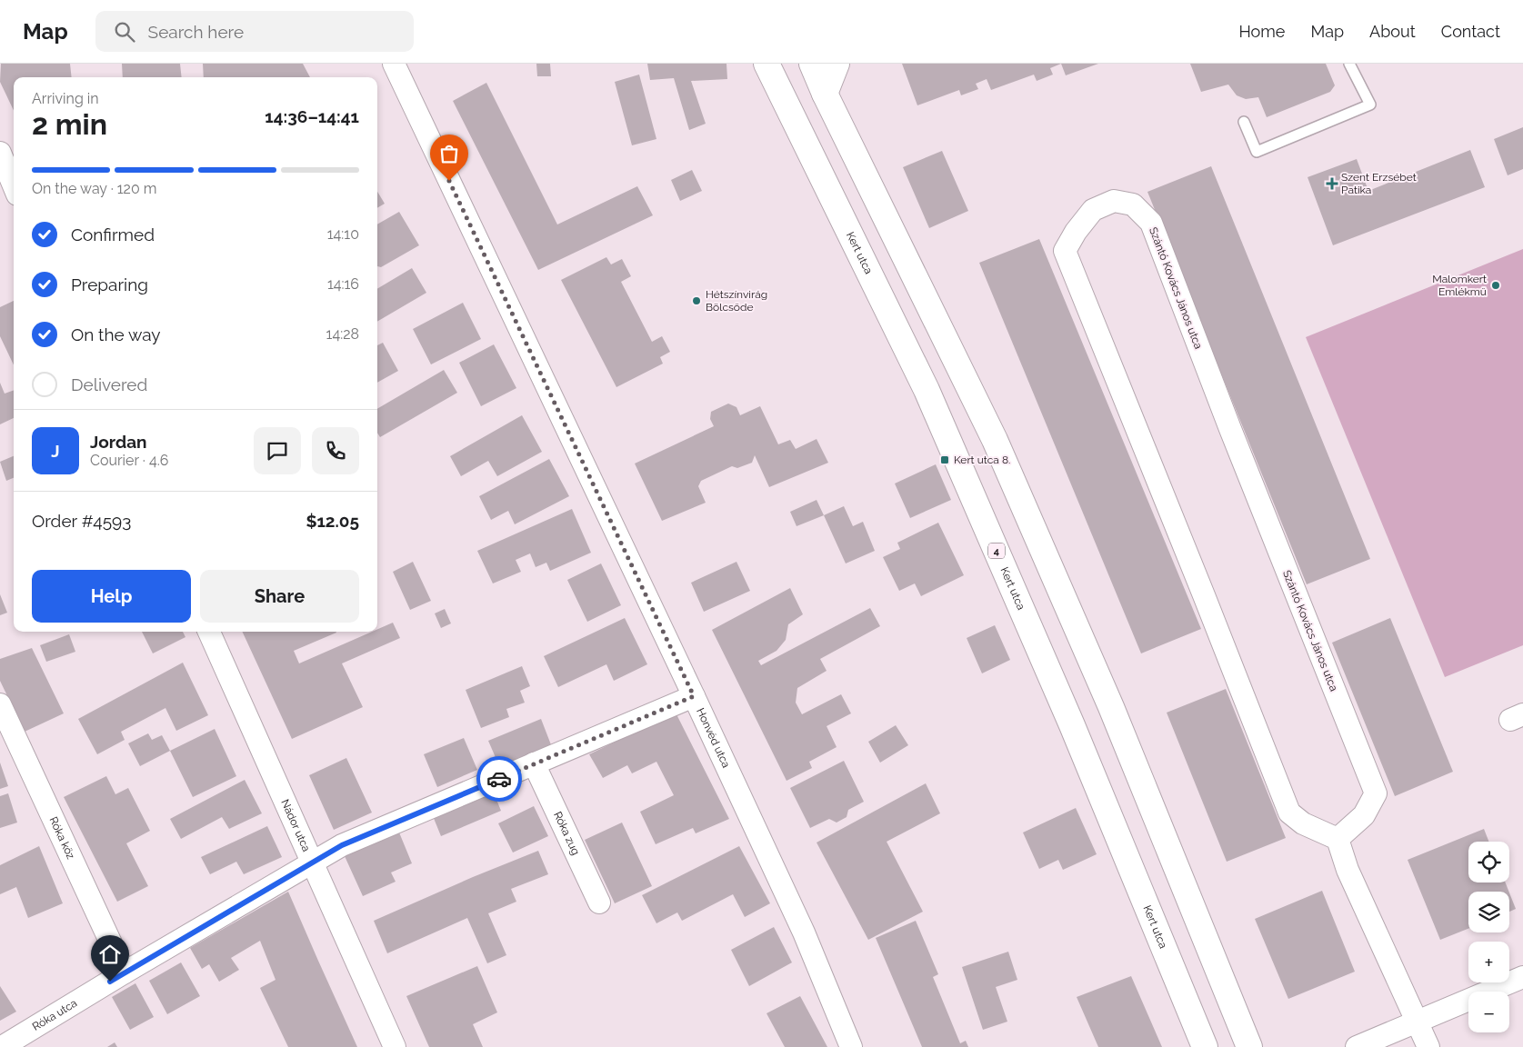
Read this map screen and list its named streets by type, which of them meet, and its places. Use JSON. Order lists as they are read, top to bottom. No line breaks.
{"streets":{"main road":["Kert utca","4"],"street":["Szántó Kovács János utca","Honvéd utca","Nádor utca","Róka zug","Róka köz","Róka utca"]},"crossings":[["Honvéd utca","Róka utca"],["Nádor utca","Róka utca"],["Róka zug","Róka utca"],["Róka köz","Róka utca"]],"places":{"health":["Szent Erzsébet Patika"],"other":["Malomkert Emlékmű","Hétszínvirág Bölcsőde"],"transit":["Kert utca 8."]},"page":{"header":"Map","search":"Search here","nav":["Home","Map","About","Contact"],"heading":["2 min","Arriving in","14:36–14:41"],"panel":["Jordan","Courier · 4.6","Order #4593","$12.05"],"bar":"On the way · 120 m","list":[["Confirmed","14:10"],["Preparing","14:16"],["On the way","14:28"],"Delivered"],"round":"J","buttons":["Help","Share"],"map_buttons":["+","−"]}}
